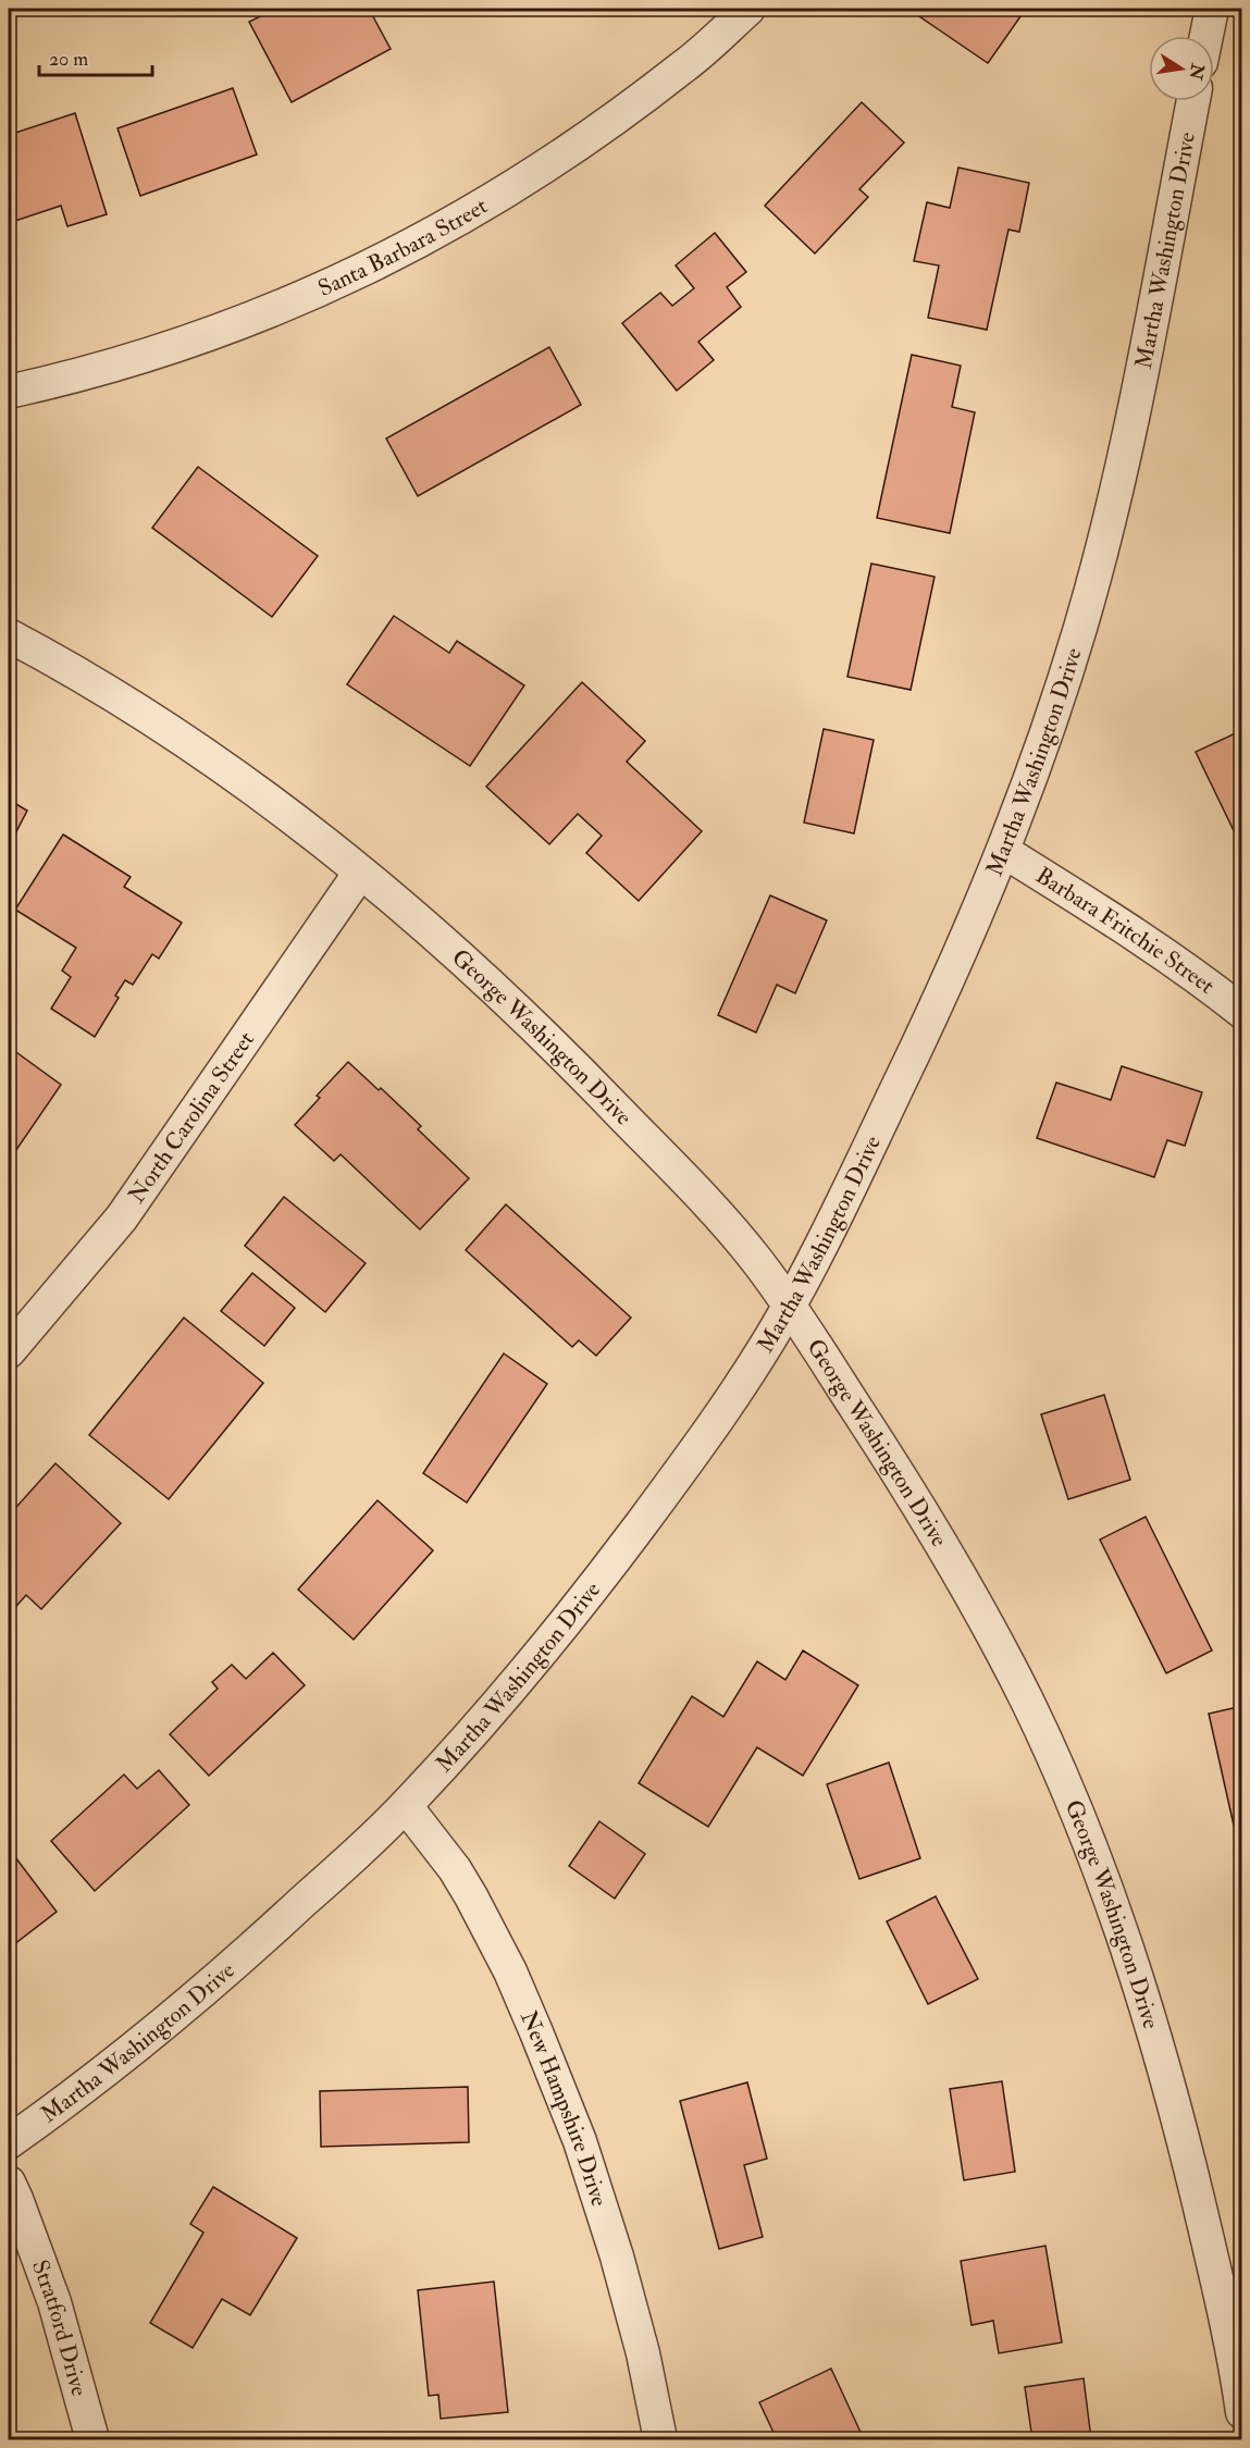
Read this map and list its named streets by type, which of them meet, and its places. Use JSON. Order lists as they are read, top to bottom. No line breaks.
{"streets":{"street":["Santa Barbara Street","Martha Washington Drive","Barbara Fritchie Street","George Washington Drive","North Carolina Street","New Hampshire Drive","Stratford Drive"]},"crossings":[["Martha Washington Drive","Barbara Fritchie Street"],["Martha Washington Drive","George Washington Drive"],["Martha Washington Drive","New Hampshire Drive"],["George Washington Drive","North Carolina Street"]],"scale_bar":"20 m","north":"right"}
